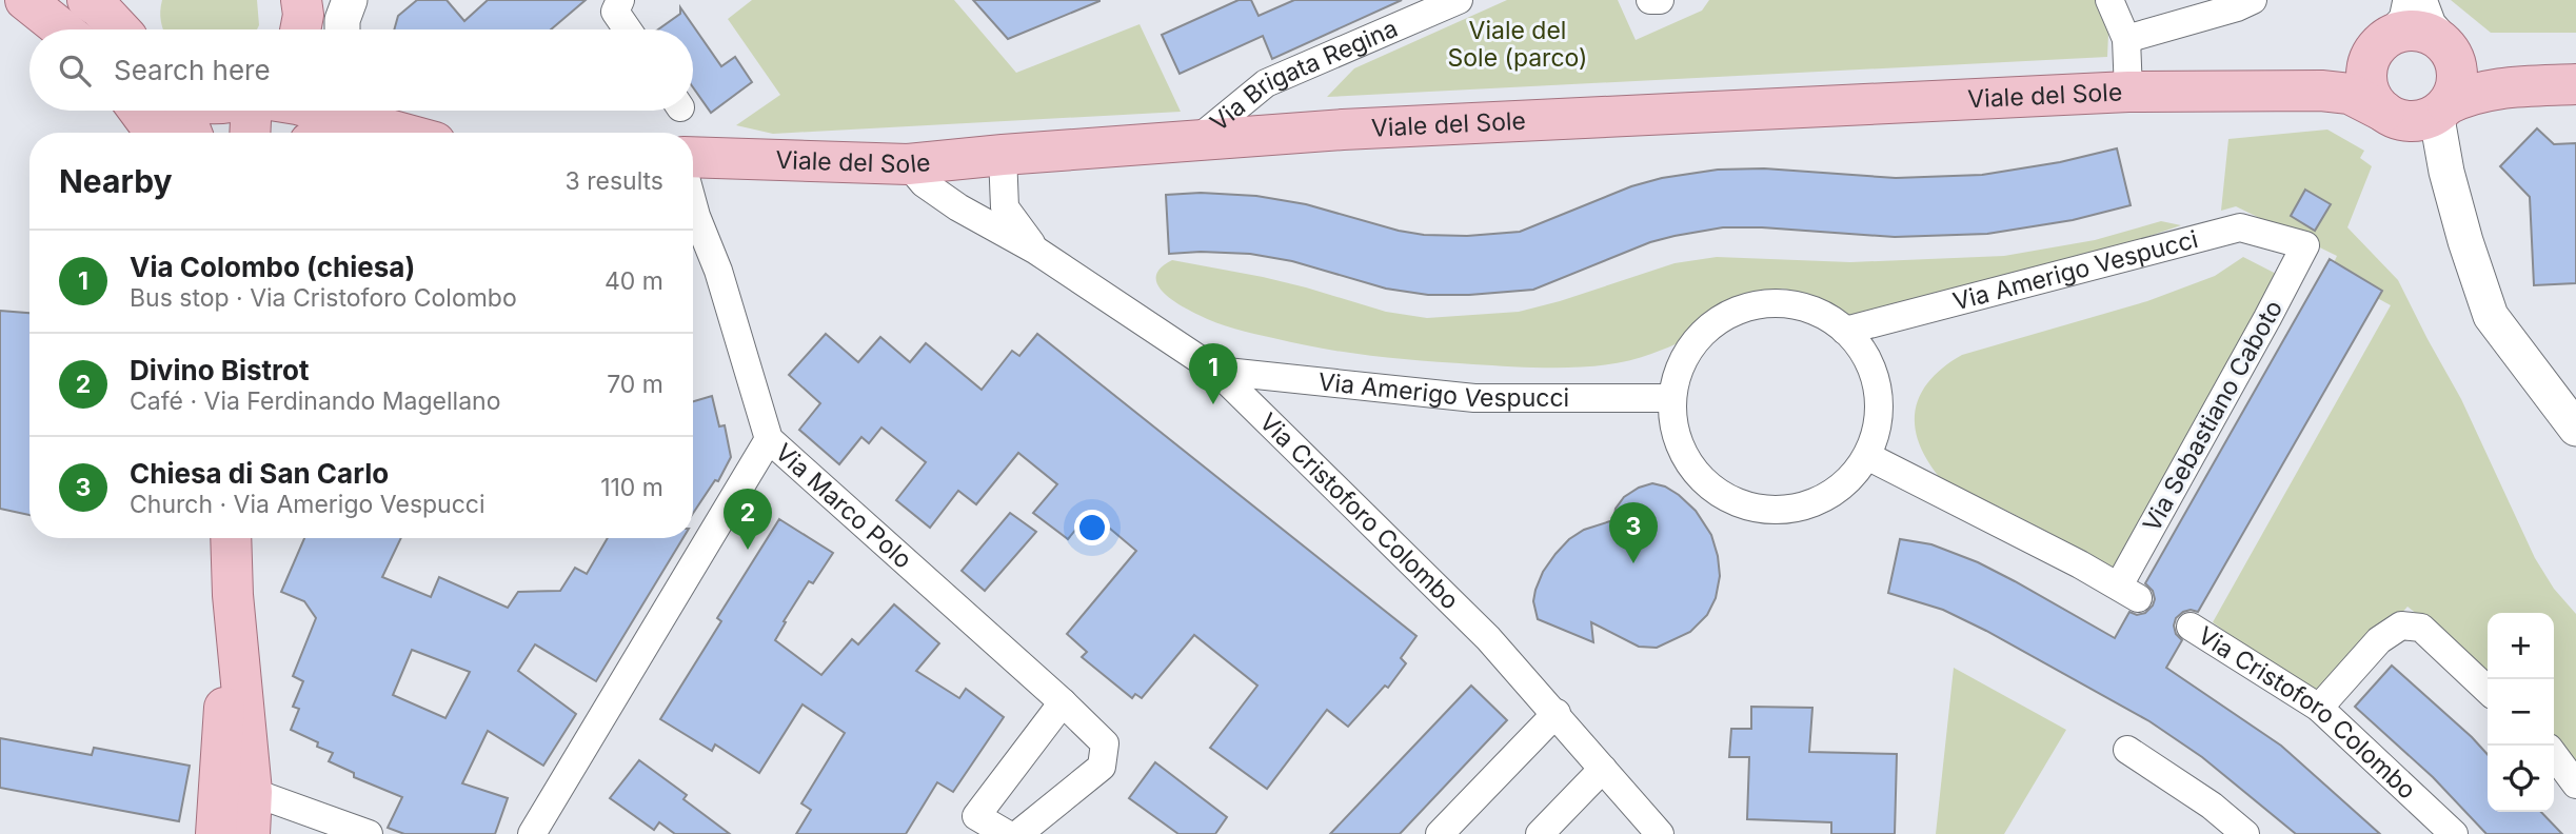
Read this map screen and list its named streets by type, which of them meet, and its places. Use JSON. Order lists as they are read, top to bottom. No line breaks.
{"streets":{"main road":["Viale del Sole"],"street":["Via Brigata Regina","Via Amerigo Vespucci","Via Sebastiano Caboto","Via Marco Polo","Via Cristoforo Colombo"]},"crossings":[["Via Brigata Regina","Viale del Sole"],["Viale del Sole","Via Cristoforo Colombo"],["Via Amerigo Vespucci","Via Sebastiano Caboto"],["Via Amerigo Vespucci","Via Cristoforo Colombo"]],"parks":["Viale del Sole (parco)"],"page":{"search":"Search here","heading":["Nearby","3 results"],"list":[{"mark":"1","name":"Via Colombo (chiesa)","note":"Bus stop · Via Cristoforo Colombo","value":"40 m"},{"mark":"2","name":"Divino Bistrot","note":"Café · Via Ferdinando Magellano","value":"70 m"},{"mark":"3","name":"Chiesa di San Carlo","note":"Church · Via Amerigo Vespucci","value":"110 m"}],"pins":["1","2","3"],"map_buttons":["+","−"]}}
